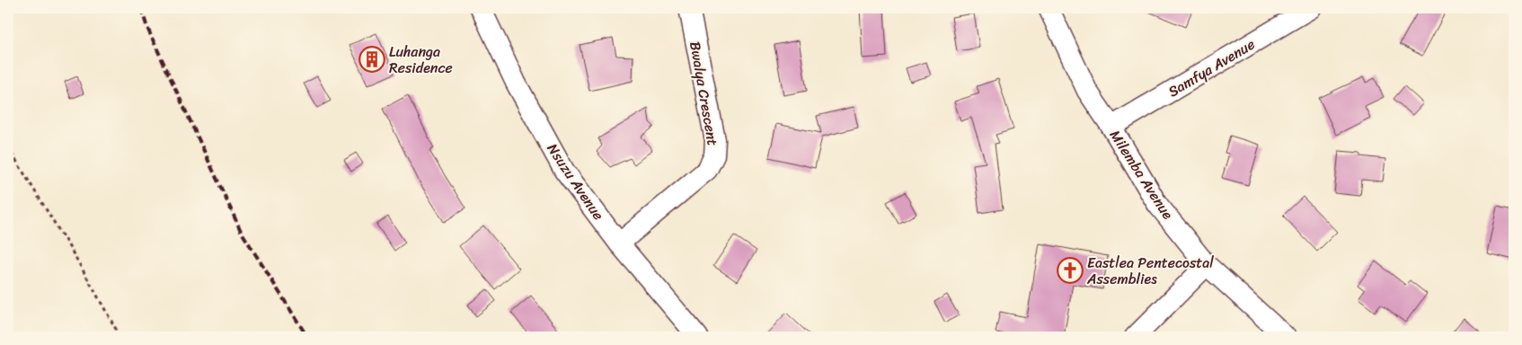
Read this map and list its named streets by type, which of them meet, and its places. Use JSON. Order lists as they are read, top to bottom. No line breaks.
{"streets":{"street":["Samfya Avenue","Bwalya Crescent","Milemba Avenue","Nsuzu Avenue"]},"crossings":[["Samfya Avenue","Milemba Avenue"],["Bwalya Crescent","Nsuzu Avenue"]],"places":{"building":["Luhanga Residence"],"church":["Eastlea Pentecostal Assemblies"]}}
